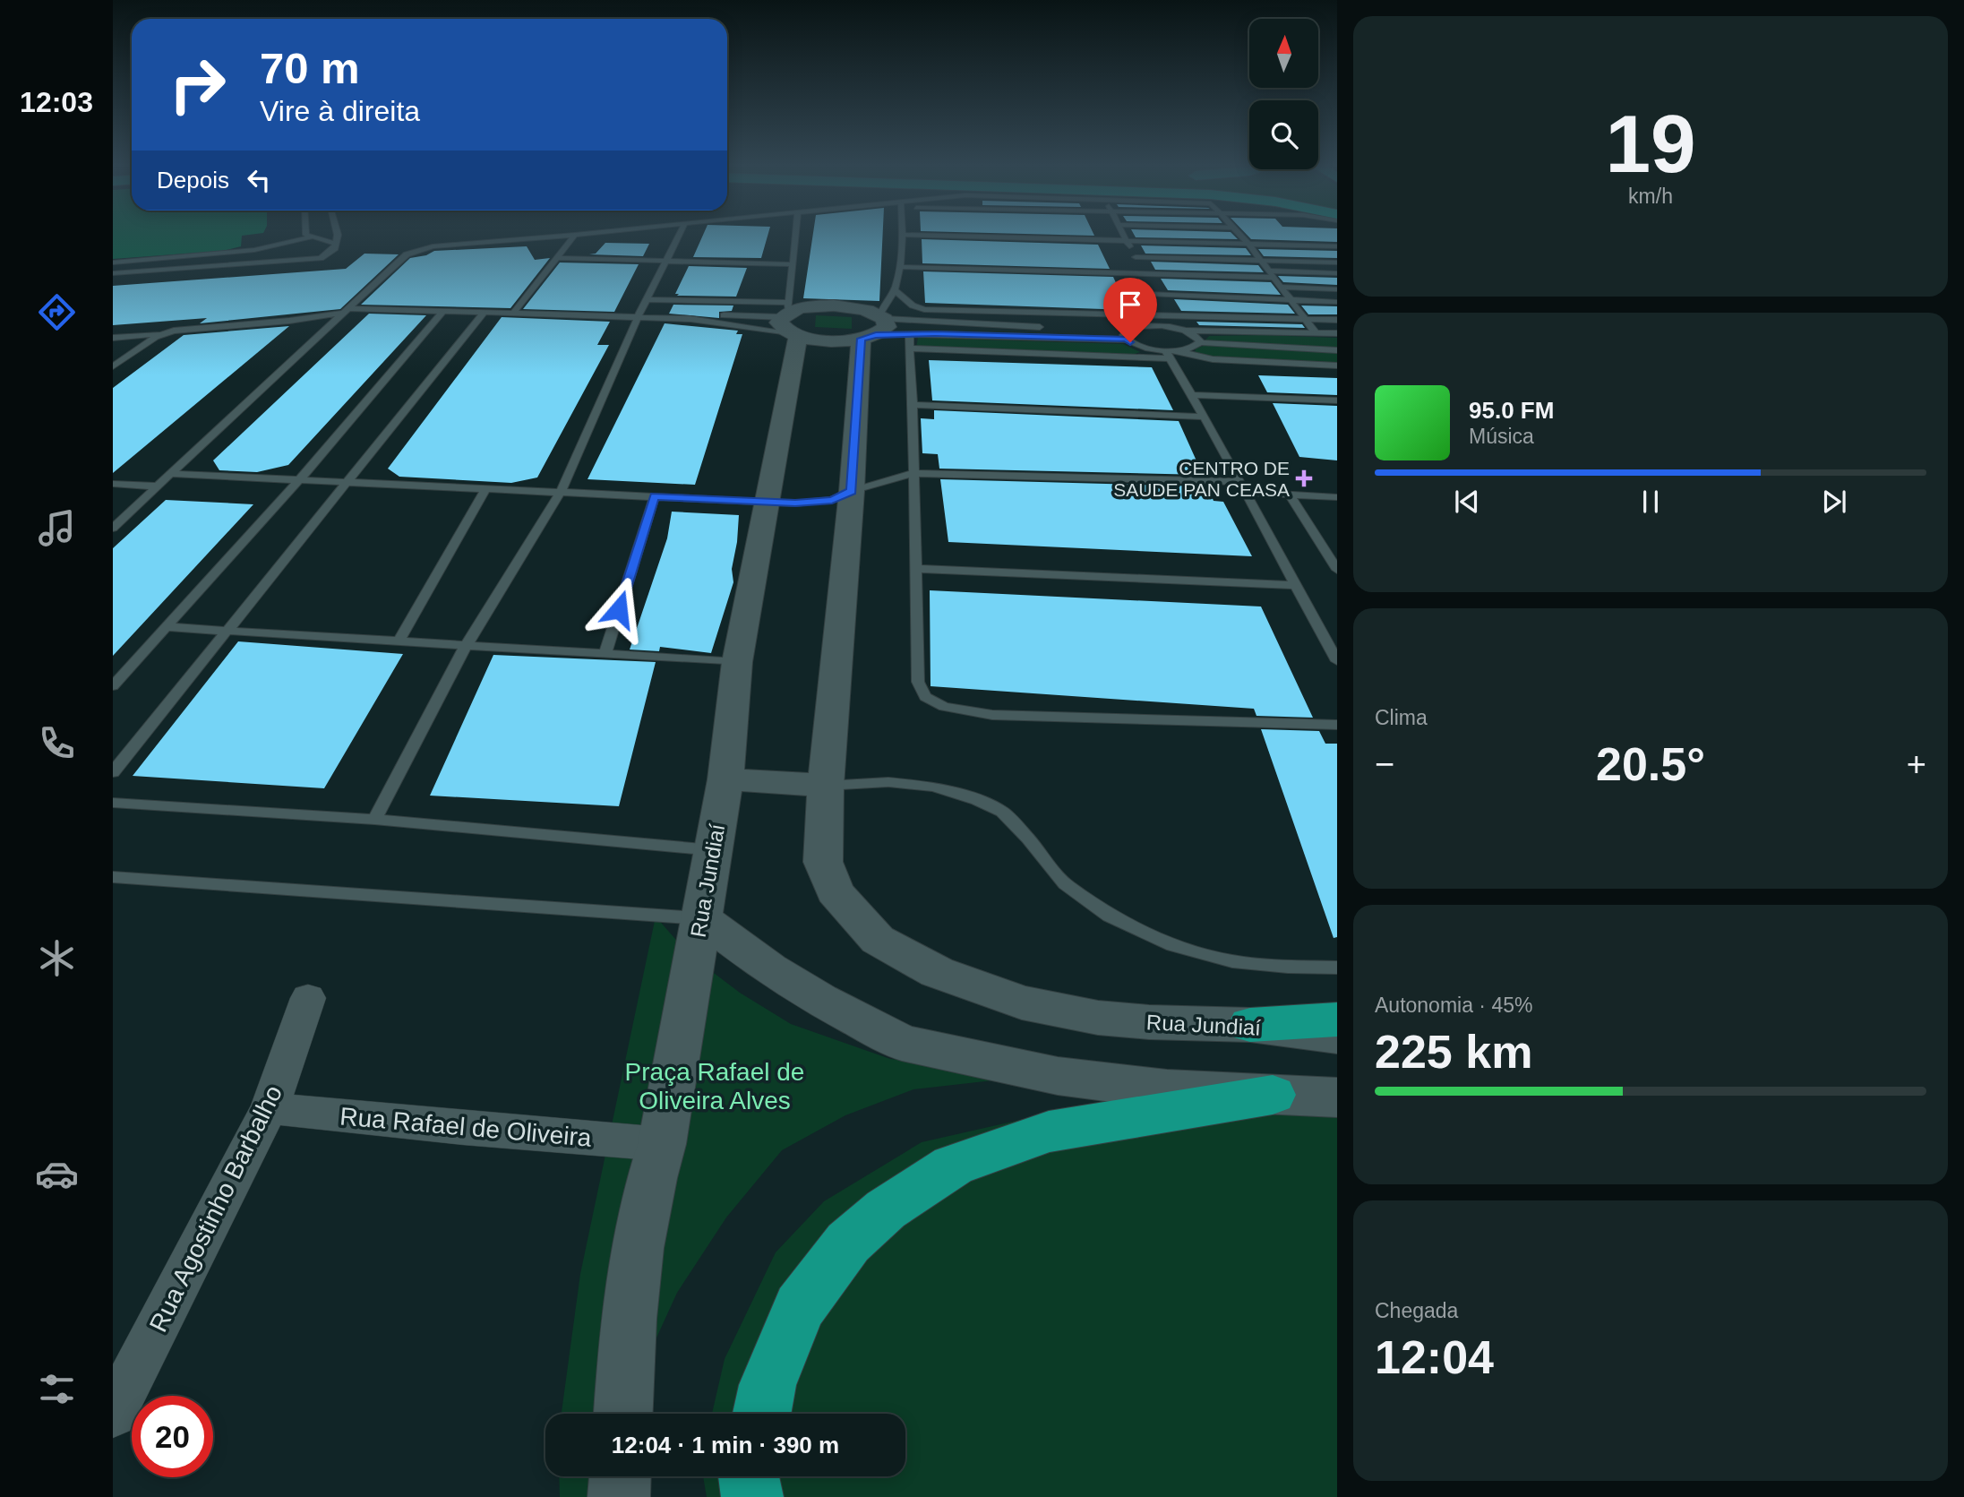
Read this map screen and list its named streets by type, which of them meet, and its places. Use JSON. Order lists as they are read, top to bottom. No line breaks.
{"streets":{"street":["Rua Jundiaí","Rua Rafael de Oliveira","Rua Agostinho Barbalho"]},"crossings":[["Rua Jundiaí","Rua Rafael de Oliveira"],["Rua Rafael de Oliveira","Rua Agostinho Barbalho"]],"parks":["Praça Rafael de Oliveira Alves"],"places":{"health":["CENTRO DE SAUDE PAN CEASA"]},"north":"top","page":{"tabs":"12:03","tile":[["19","km/h"],"Clima",["Autonomia · 45%","225 km"],["Chegada","12:04"]],"turn":["70 m","Vire à direita"],"then":"Depois","song":["95.0 FM","Música"],"heat":["−","20.5°","+"],"limit":"20","trip":"12:04 · 1 min · 390 m"}}
